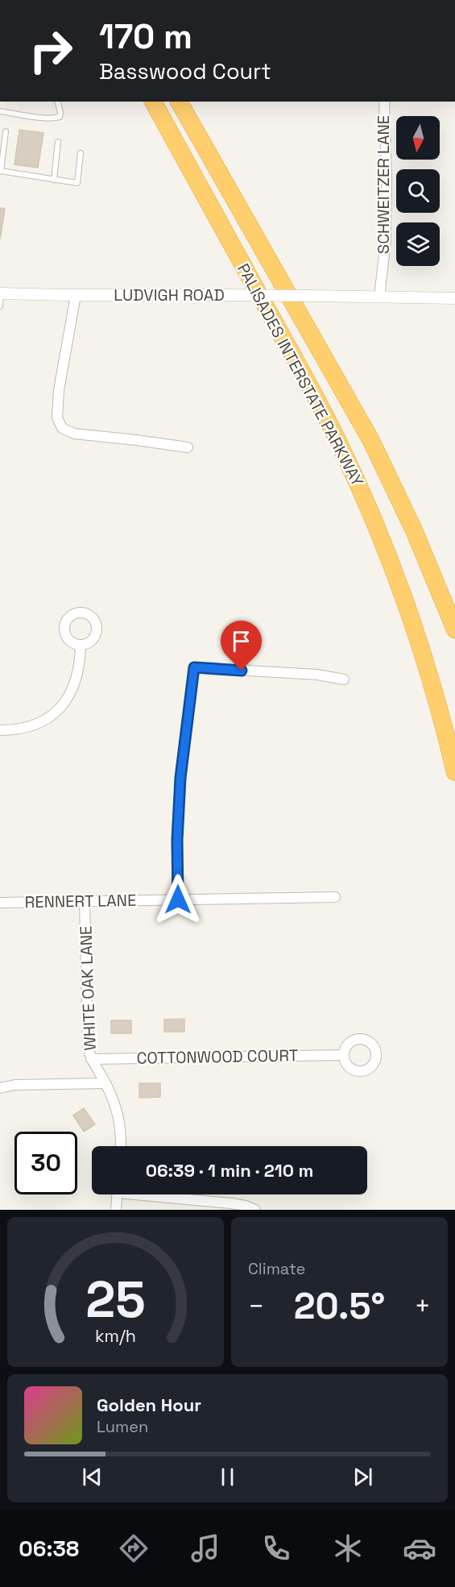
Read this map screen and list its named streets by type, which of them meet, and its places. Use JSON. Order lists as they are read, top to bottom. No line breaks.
{"streets":{"highway":["PALISADES INTERSTATE PARKWAY"],"street":["SCHWEITZER LANE","LUDVIGH ROAD","RENNERT LANE","WHITE OAK LANE","COTTONWOOD COURT"]},"crossings":[["SCHWEITZER LANE","LUDVIGH ROAD"],["RENNERT LANE","WHITE OAK LANE"],["WHITE OAK LANE","COTTONWOOD COURT"]],"north":"bottom","page":{"turn":["170 m","Basswood Court"],"limit":"30","trip":"06:39 · 1 min · 210 m","tile":"Climate","heat":["−","20.5°","+"],"song":["Golden Hour","Lumen"],"tabs":"06:38","gauge":["25","km/h"]}}
